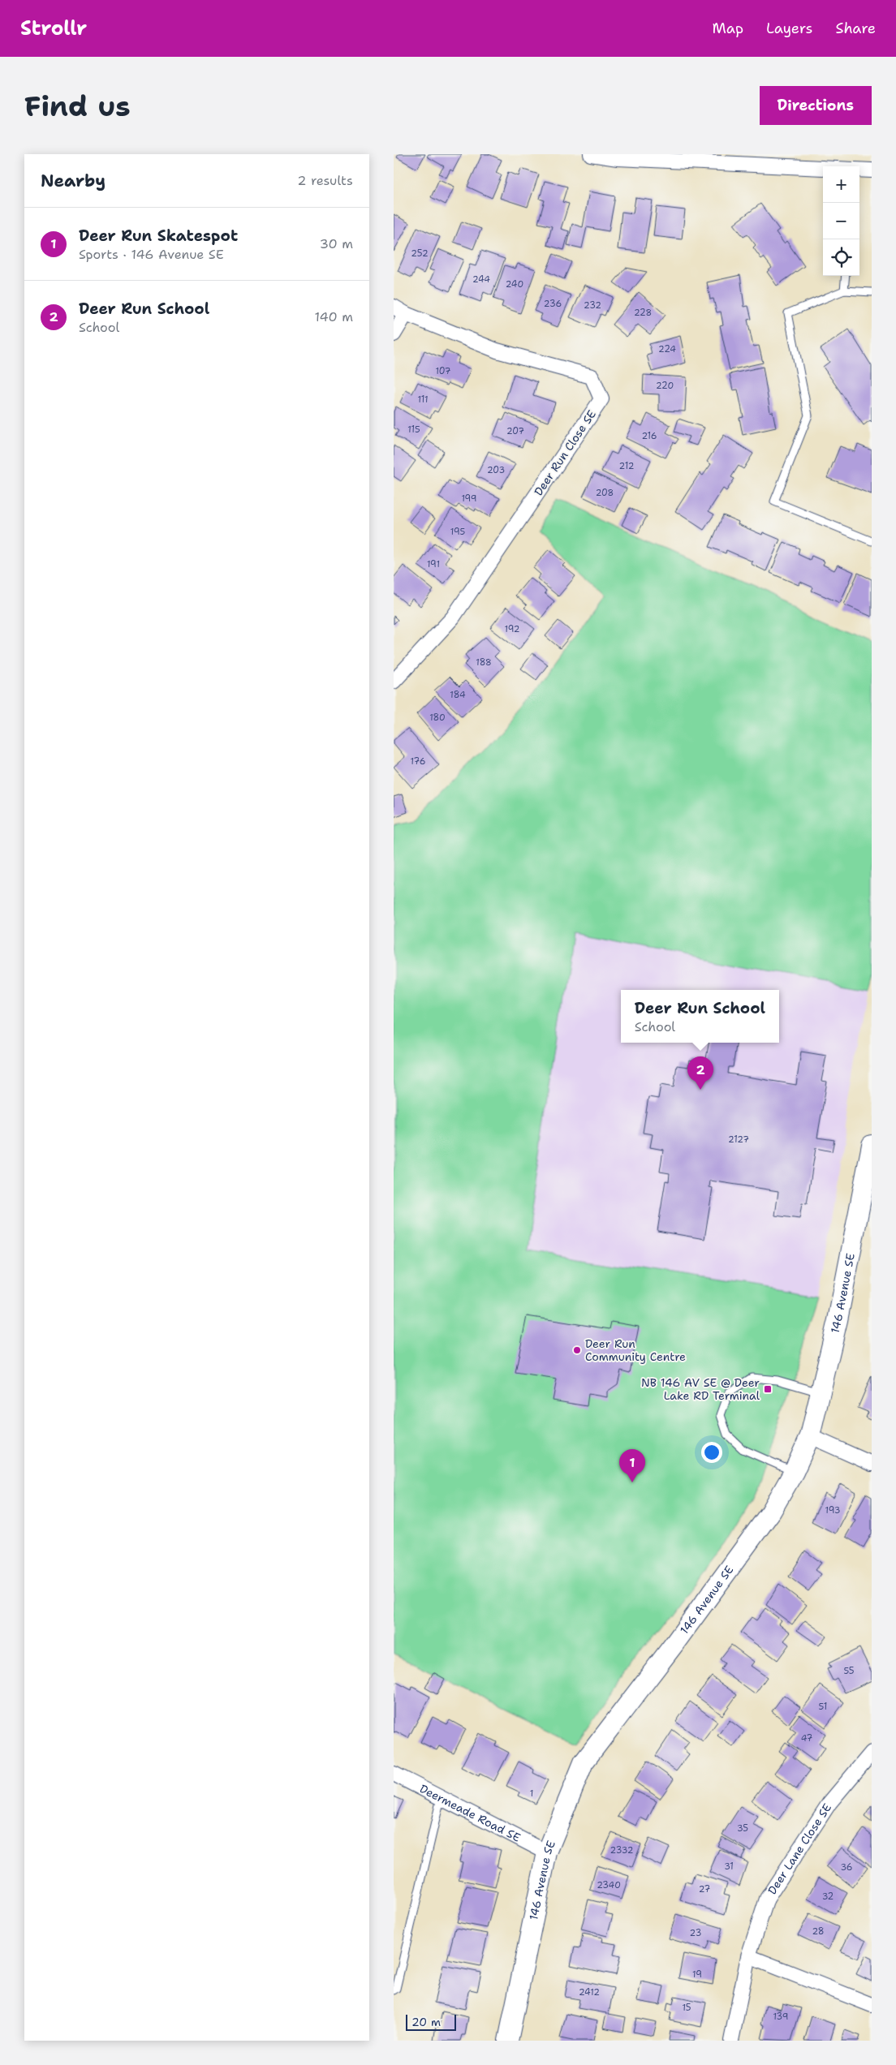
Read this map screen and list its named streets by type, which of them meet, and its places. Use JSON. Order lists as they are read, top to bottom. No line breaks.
{"streets":{"street":["Deer Run Close SE","146 Avenue SE","Deermeade Road SE","Deer Lane Close SE"]},"crossings":[["146 Avenue SE","Deermeade Road SE"]],"places":{"other":["Deer Run Community Centre"],"transit":["NB 146 AV SE @ Deer Lake RD Terminal"]},"house_numbers":["252","244","240","236","232","228","224","107","220","111","115","207","216","212","203","208","199","195","191","192","188","184","180","176","2127","193","55","51","47","1","35","2332","31","36","2340","27","32","28","23","19","2412","15","139"],"scale_bar":"20 m","page":{"header":"Strollr","nav":["Map","Layers","Share"],"buttons":"Directions","title":"Find us","heading":["Nearby","2 results"],"map_buttons":["+","−"],"list":[{"mark":"1","name":"Deer Run Skatespot","note":"Sports · 146 Avenue SE","value":"30 m"},{"mark":"2","name":"Deer Run School","note":"School","value":"140 m"}],"popup":["Deer Run School","School"],"pins":["2","1"],"scale":"20 m"}}
